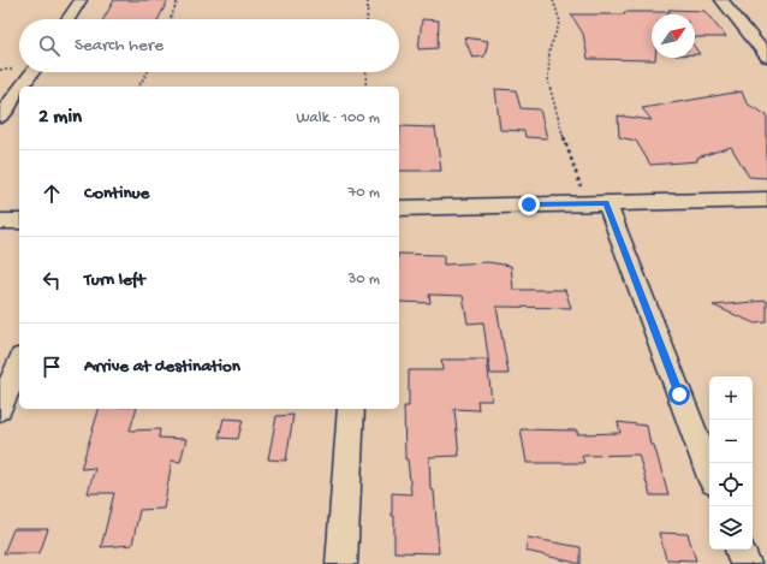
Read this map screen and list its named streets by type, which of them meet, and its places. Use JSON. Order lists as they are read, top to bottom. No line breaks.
{"north":"top right","page":{"search":"Search here","heading":["2 min","Walk · 100 m"],"list":[["Continue","70 m"],["Turn left","30 m"],"Arrive at destination"],"map_buttons":["+","−"]}}
